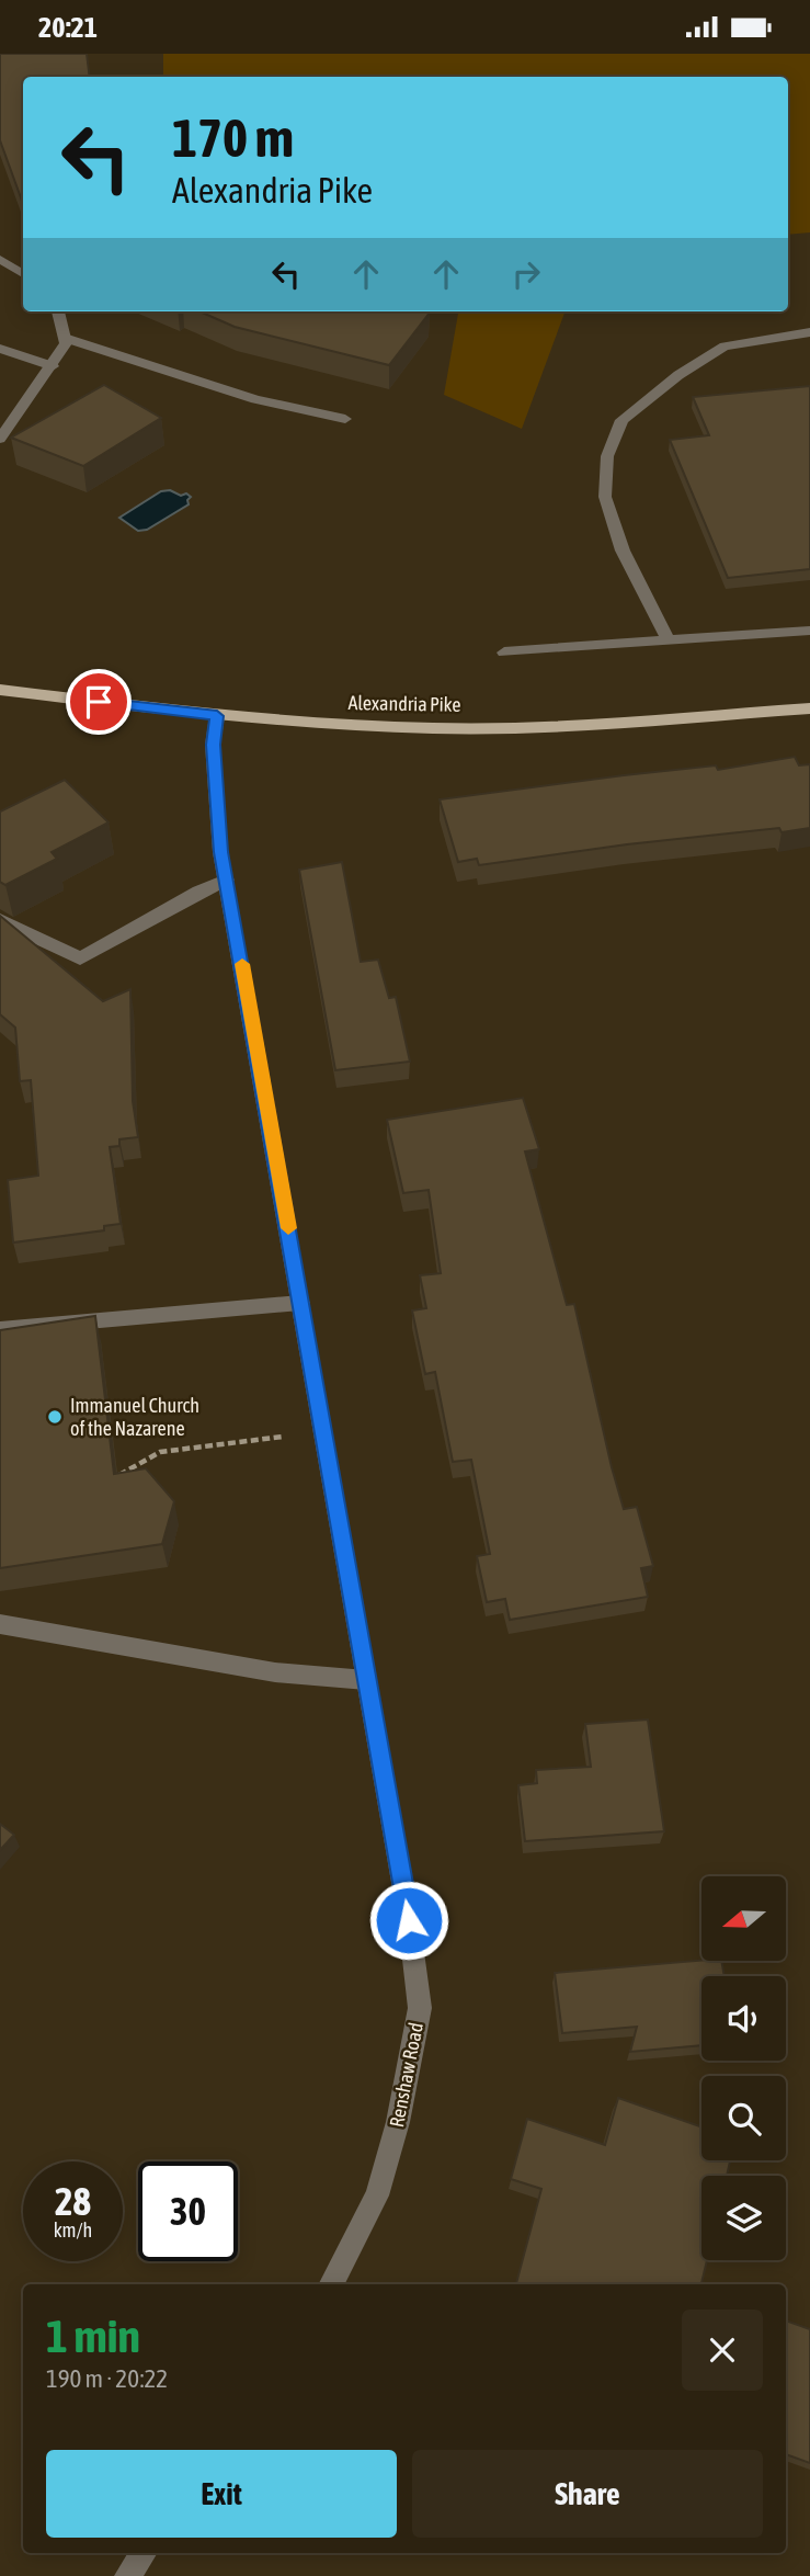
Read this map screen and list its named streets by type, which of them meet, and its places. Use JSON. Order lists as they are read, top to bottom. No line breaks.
{"streets":{"main road":["Alexandria Pike"],"street":["Renshaw Road"]},"crossings":[["Alexandria Pike","Renshaw Road"]],"places":["Immanuel Church of the Nazarene"],"north":"left","page":{"status":"20:21","turn":["170 m","Alexandria Pike"],"speed":"28 km/h","limit":"30","heading":["1 min","190 m · 20:22"],"buttons":["Exit","Share"]}}
